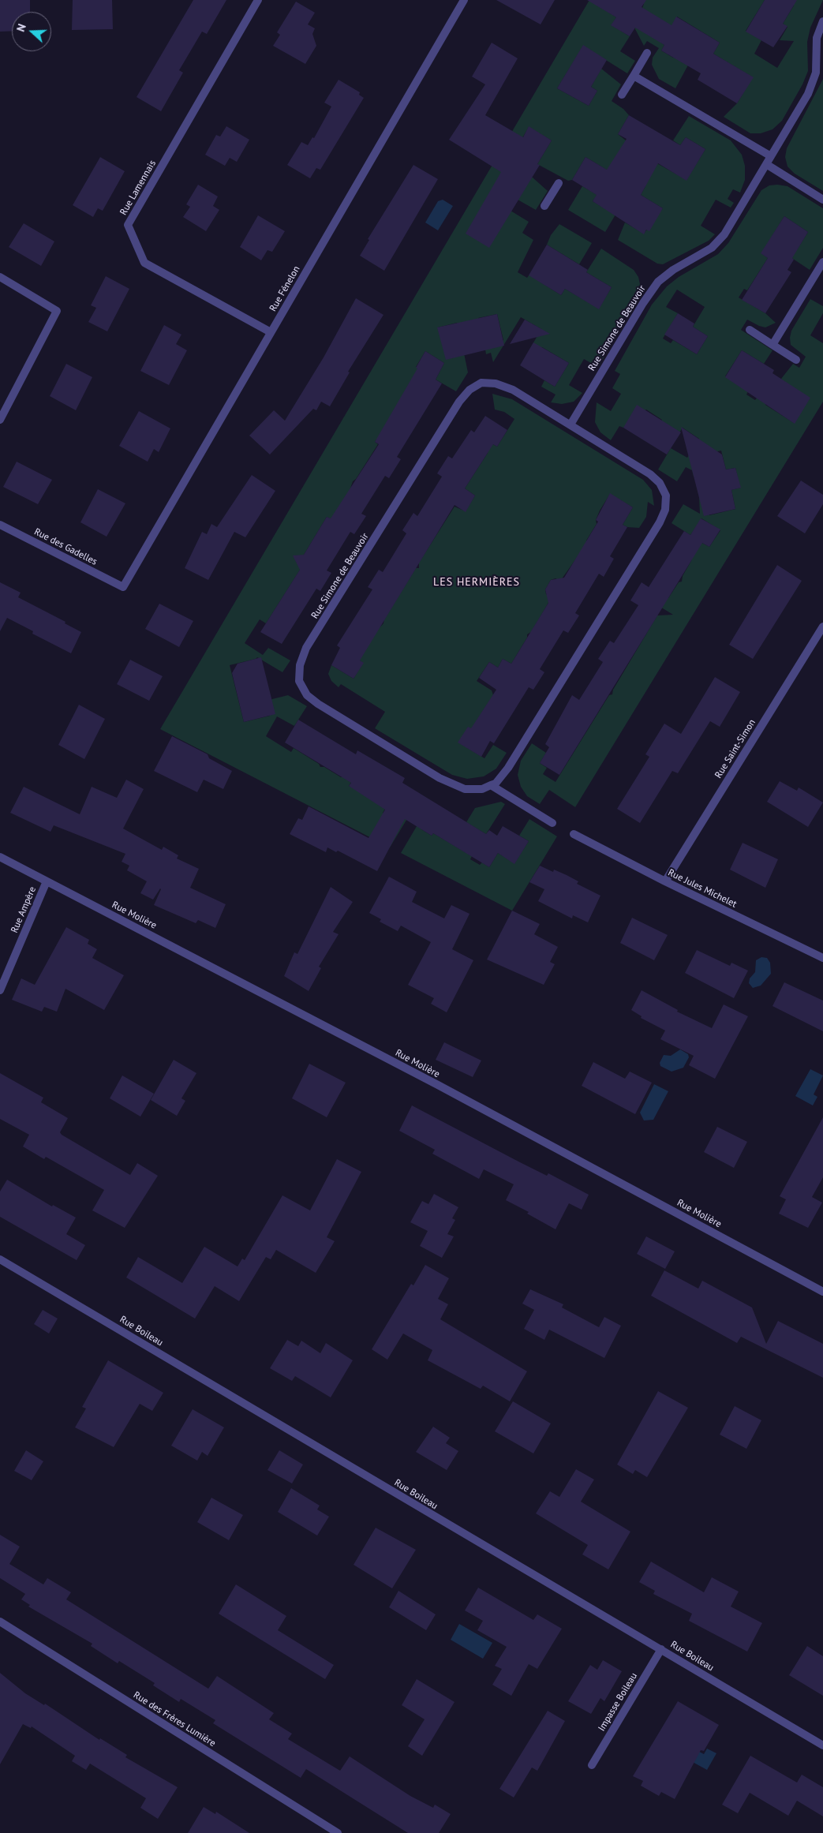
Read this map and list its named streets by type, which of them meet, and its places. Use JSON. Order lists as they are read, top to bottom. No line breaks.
{"streets":{"street":["Rue Lamennais","Rue Fénelon","Rue Simone de Beauvoir","Rue des Gadelles","Rue Saint-Simon","Rue Jules Michelet","Rue Ampère","Rue Molière","Rue Boileau","Impasse Boileau","Rue des Frères Lumière"]},"crossings":[["Rue Lamennais","Rue Fénelon"],["Rue Fénelon","Rue des Gadelles"],["Rue Saint-Simon","Rue Jules Michelet"],["Rue Ampère","Rue Molière"],["Rue Boileau","Impasse Boileau"]],"districts":["LES HERMIÈRES"],"north":"left"}
